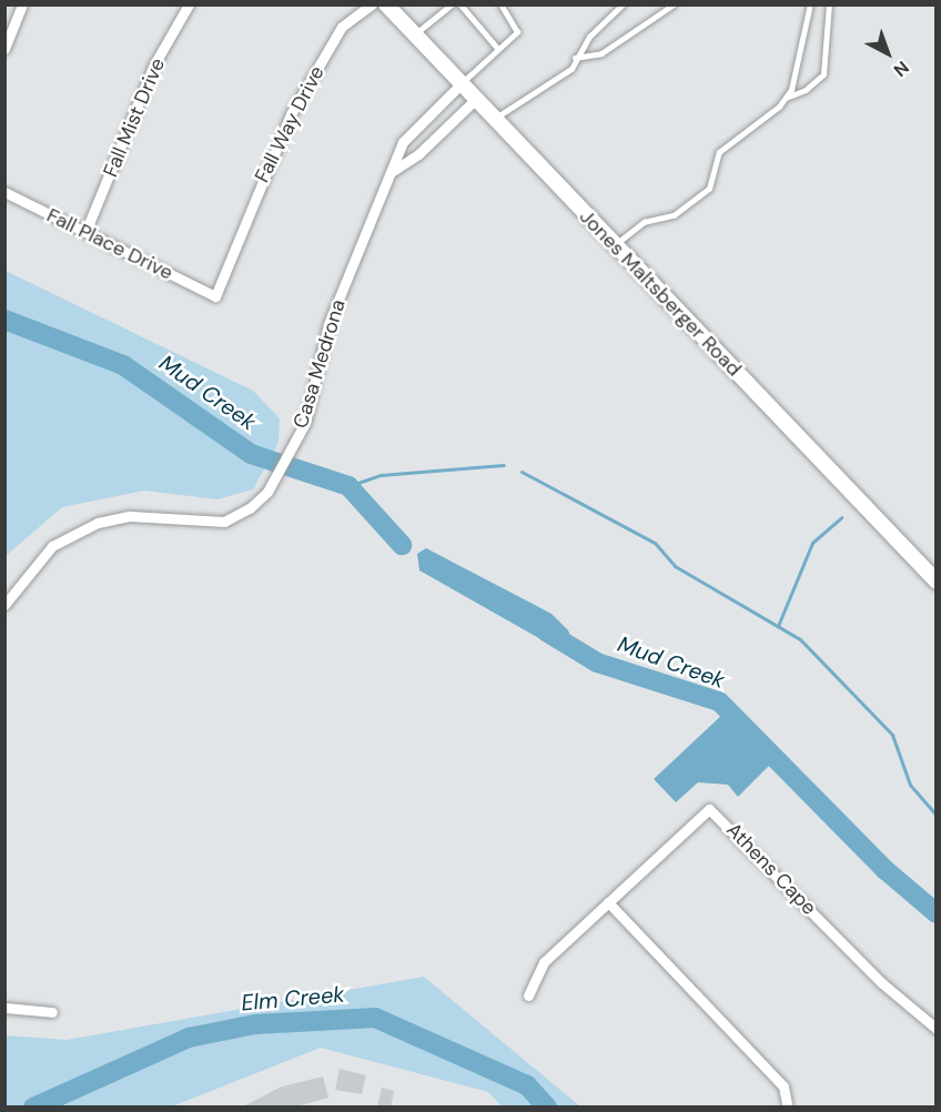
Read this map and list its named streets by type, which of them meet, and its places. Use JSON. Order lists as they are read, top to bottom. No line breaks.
{"streets":{"main road":["Jones Maltsberger Road"],"street":["Fall Mist Drive","Fall Way Drive","Fall Place Drive","Casa Medrona","Athens Cape"]},"crossings":[["Fall Mist Drive","Fall Place Drive"],["Fall Way Drive","Fall Place Drive"],["Jones Maltsberger Road","Casa Medrona"]],"water":["Mud Creek","Elm Creek"],"north":"bottom right"}
